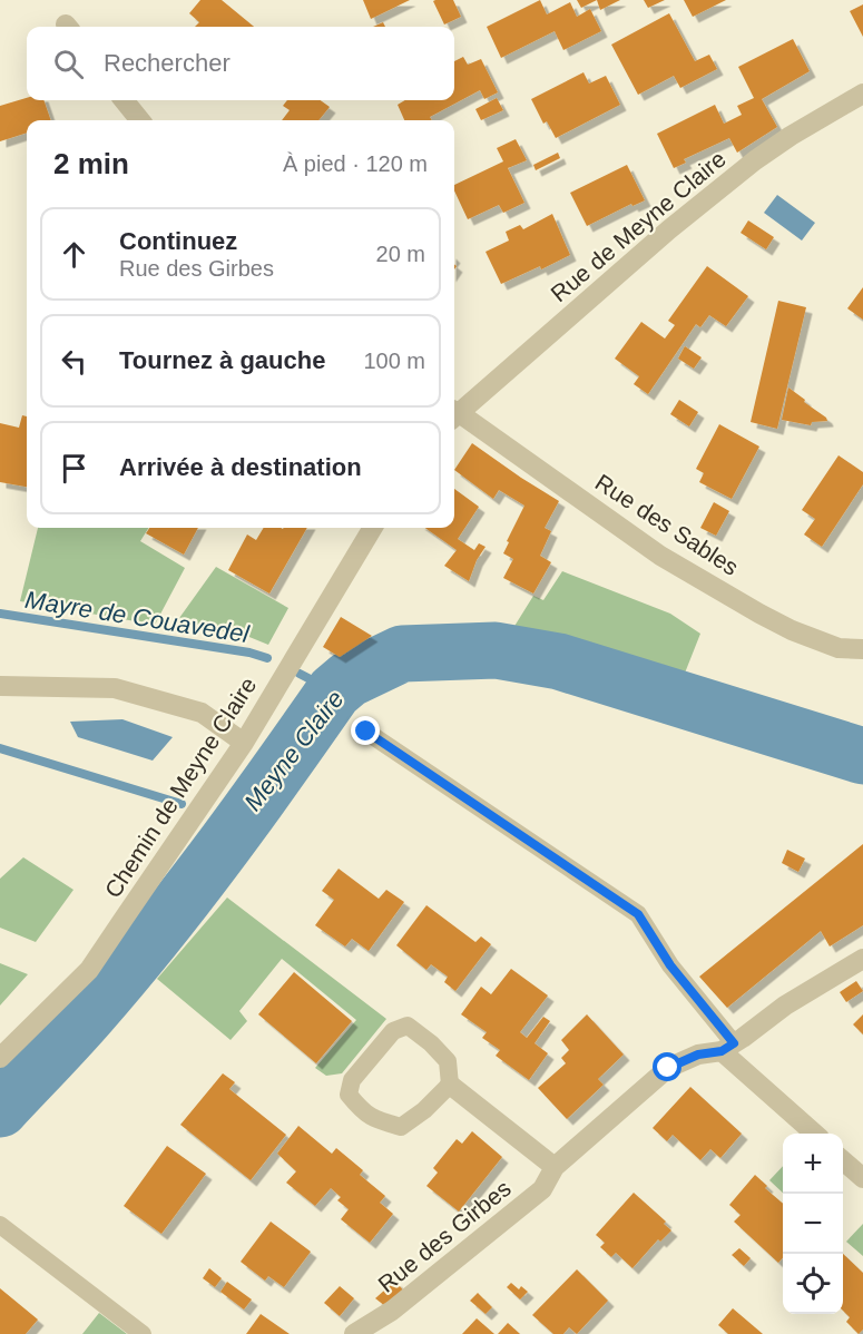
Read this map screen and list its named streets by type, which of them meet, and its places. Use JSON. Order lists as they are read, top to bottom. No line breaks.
{"streets":{"street":["Rue de Meyne Claire","Rue des Sables","Chemin de Meyne Claire","Rue des Girbes"]},"water":["Mayre de Couavedel","Meyne Claire"],"page":{"search":"Rechercher","heading":["2 min","À pied · 120 m"],"list":[["Continuez","Rue des Girbes","20 m"],["Tournez à gauche","100 m"],"Arrivée à destination"],"map_buttons":["+","−"]}}
